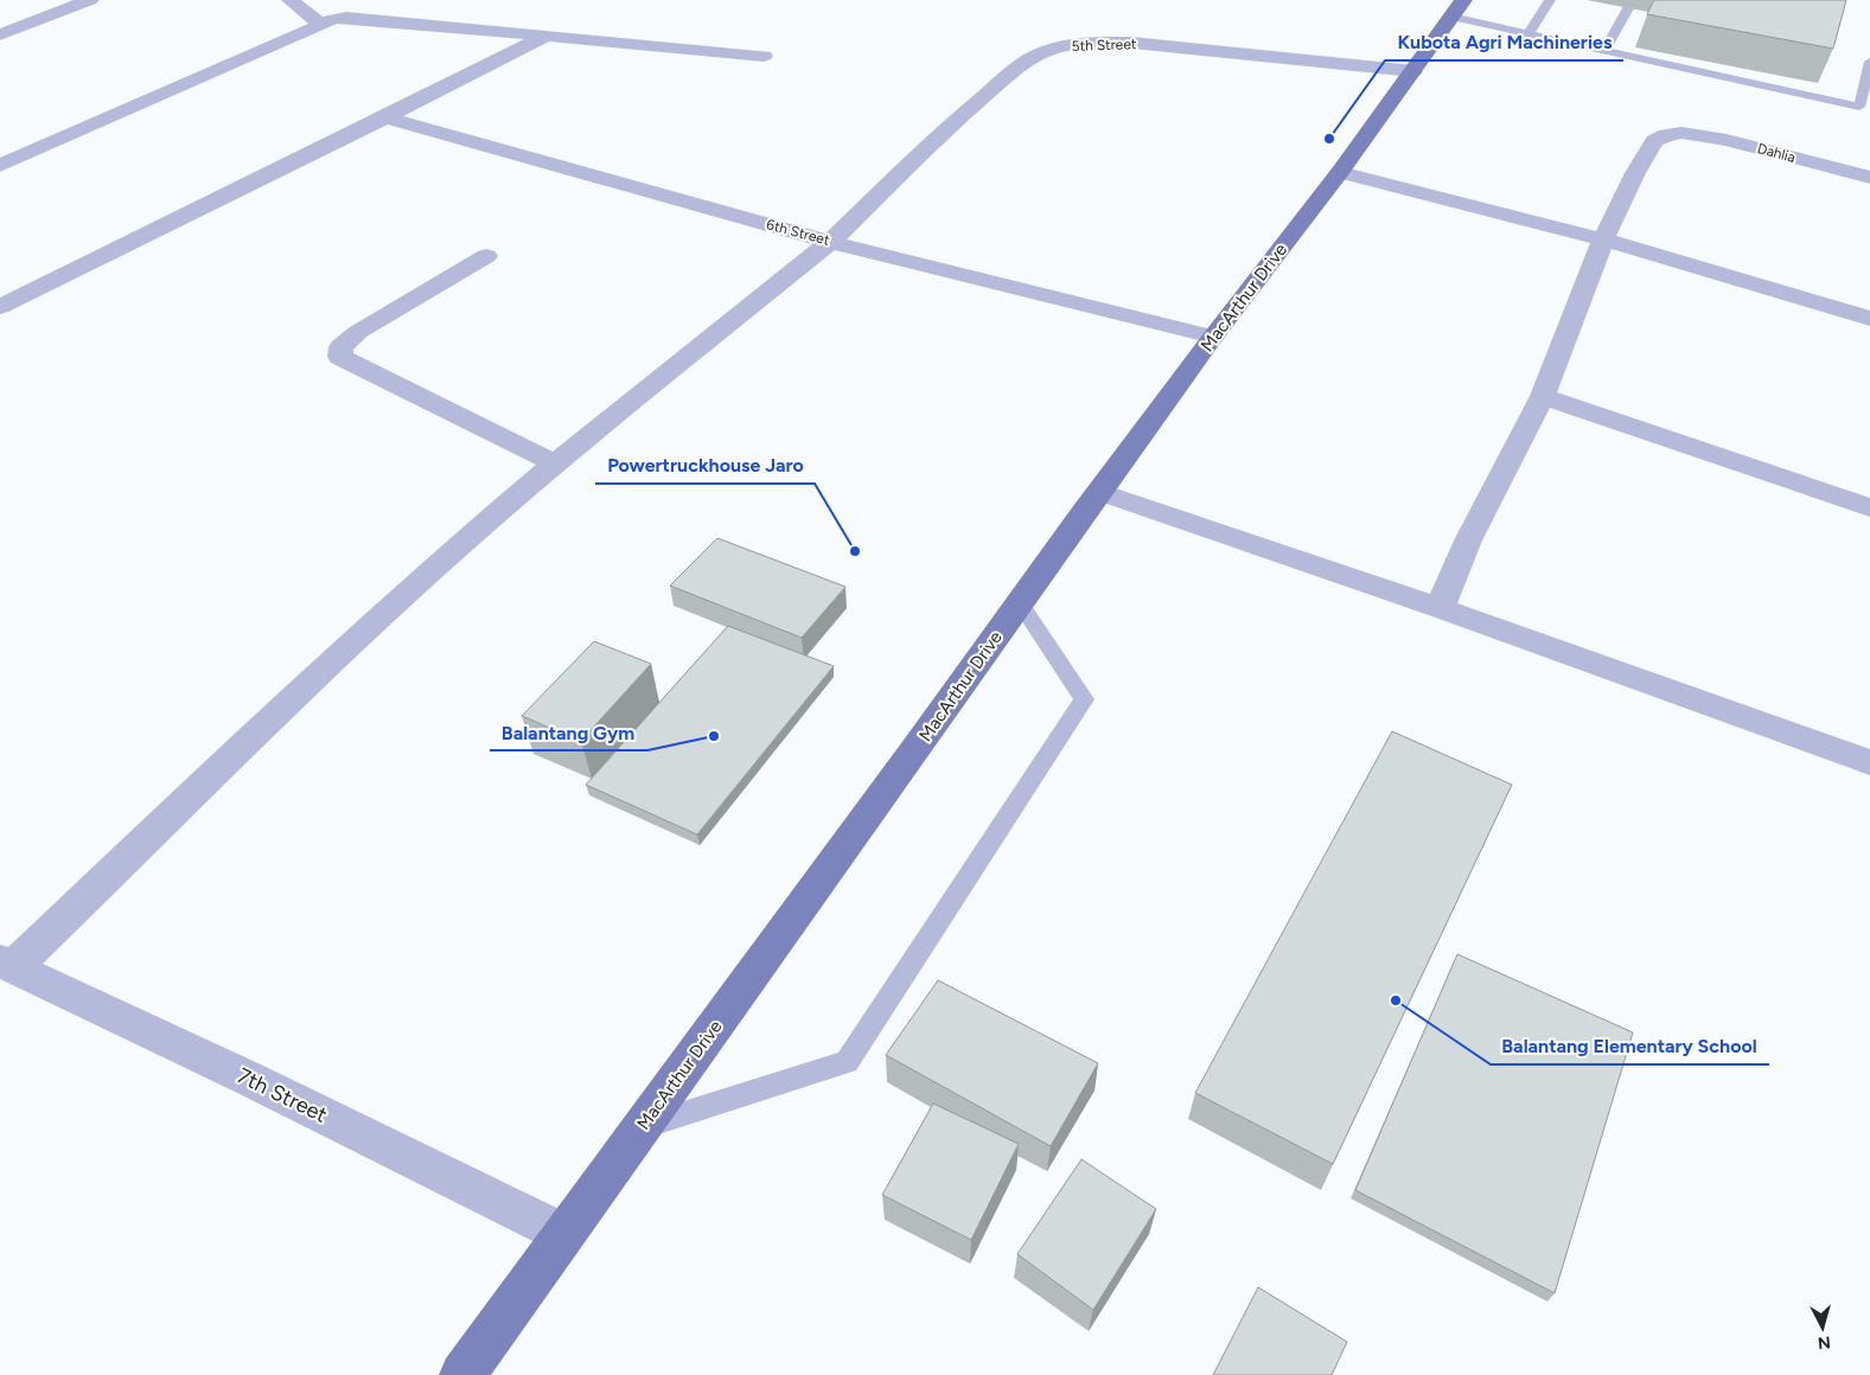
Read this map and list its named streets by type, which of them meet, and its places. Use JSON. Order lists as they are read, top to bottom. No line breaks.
{"streets":{"main road":["MacArthur Drive"],"street":["5th Street","Dahlia","6th Street","7th Street"]},"crossings":[["5th Street","6th Street"],["5th Street","MacArthur Drive"],["5th Street","7th Street"],["6th Street","MacArthur Drive"],["MacArthur Drive","7th Street"]],"places":["Kubota Agri Machineries","Powertruckhouse Jaro","Balantang Gym","Balantang Elementary School"],"north":"bottom"}
